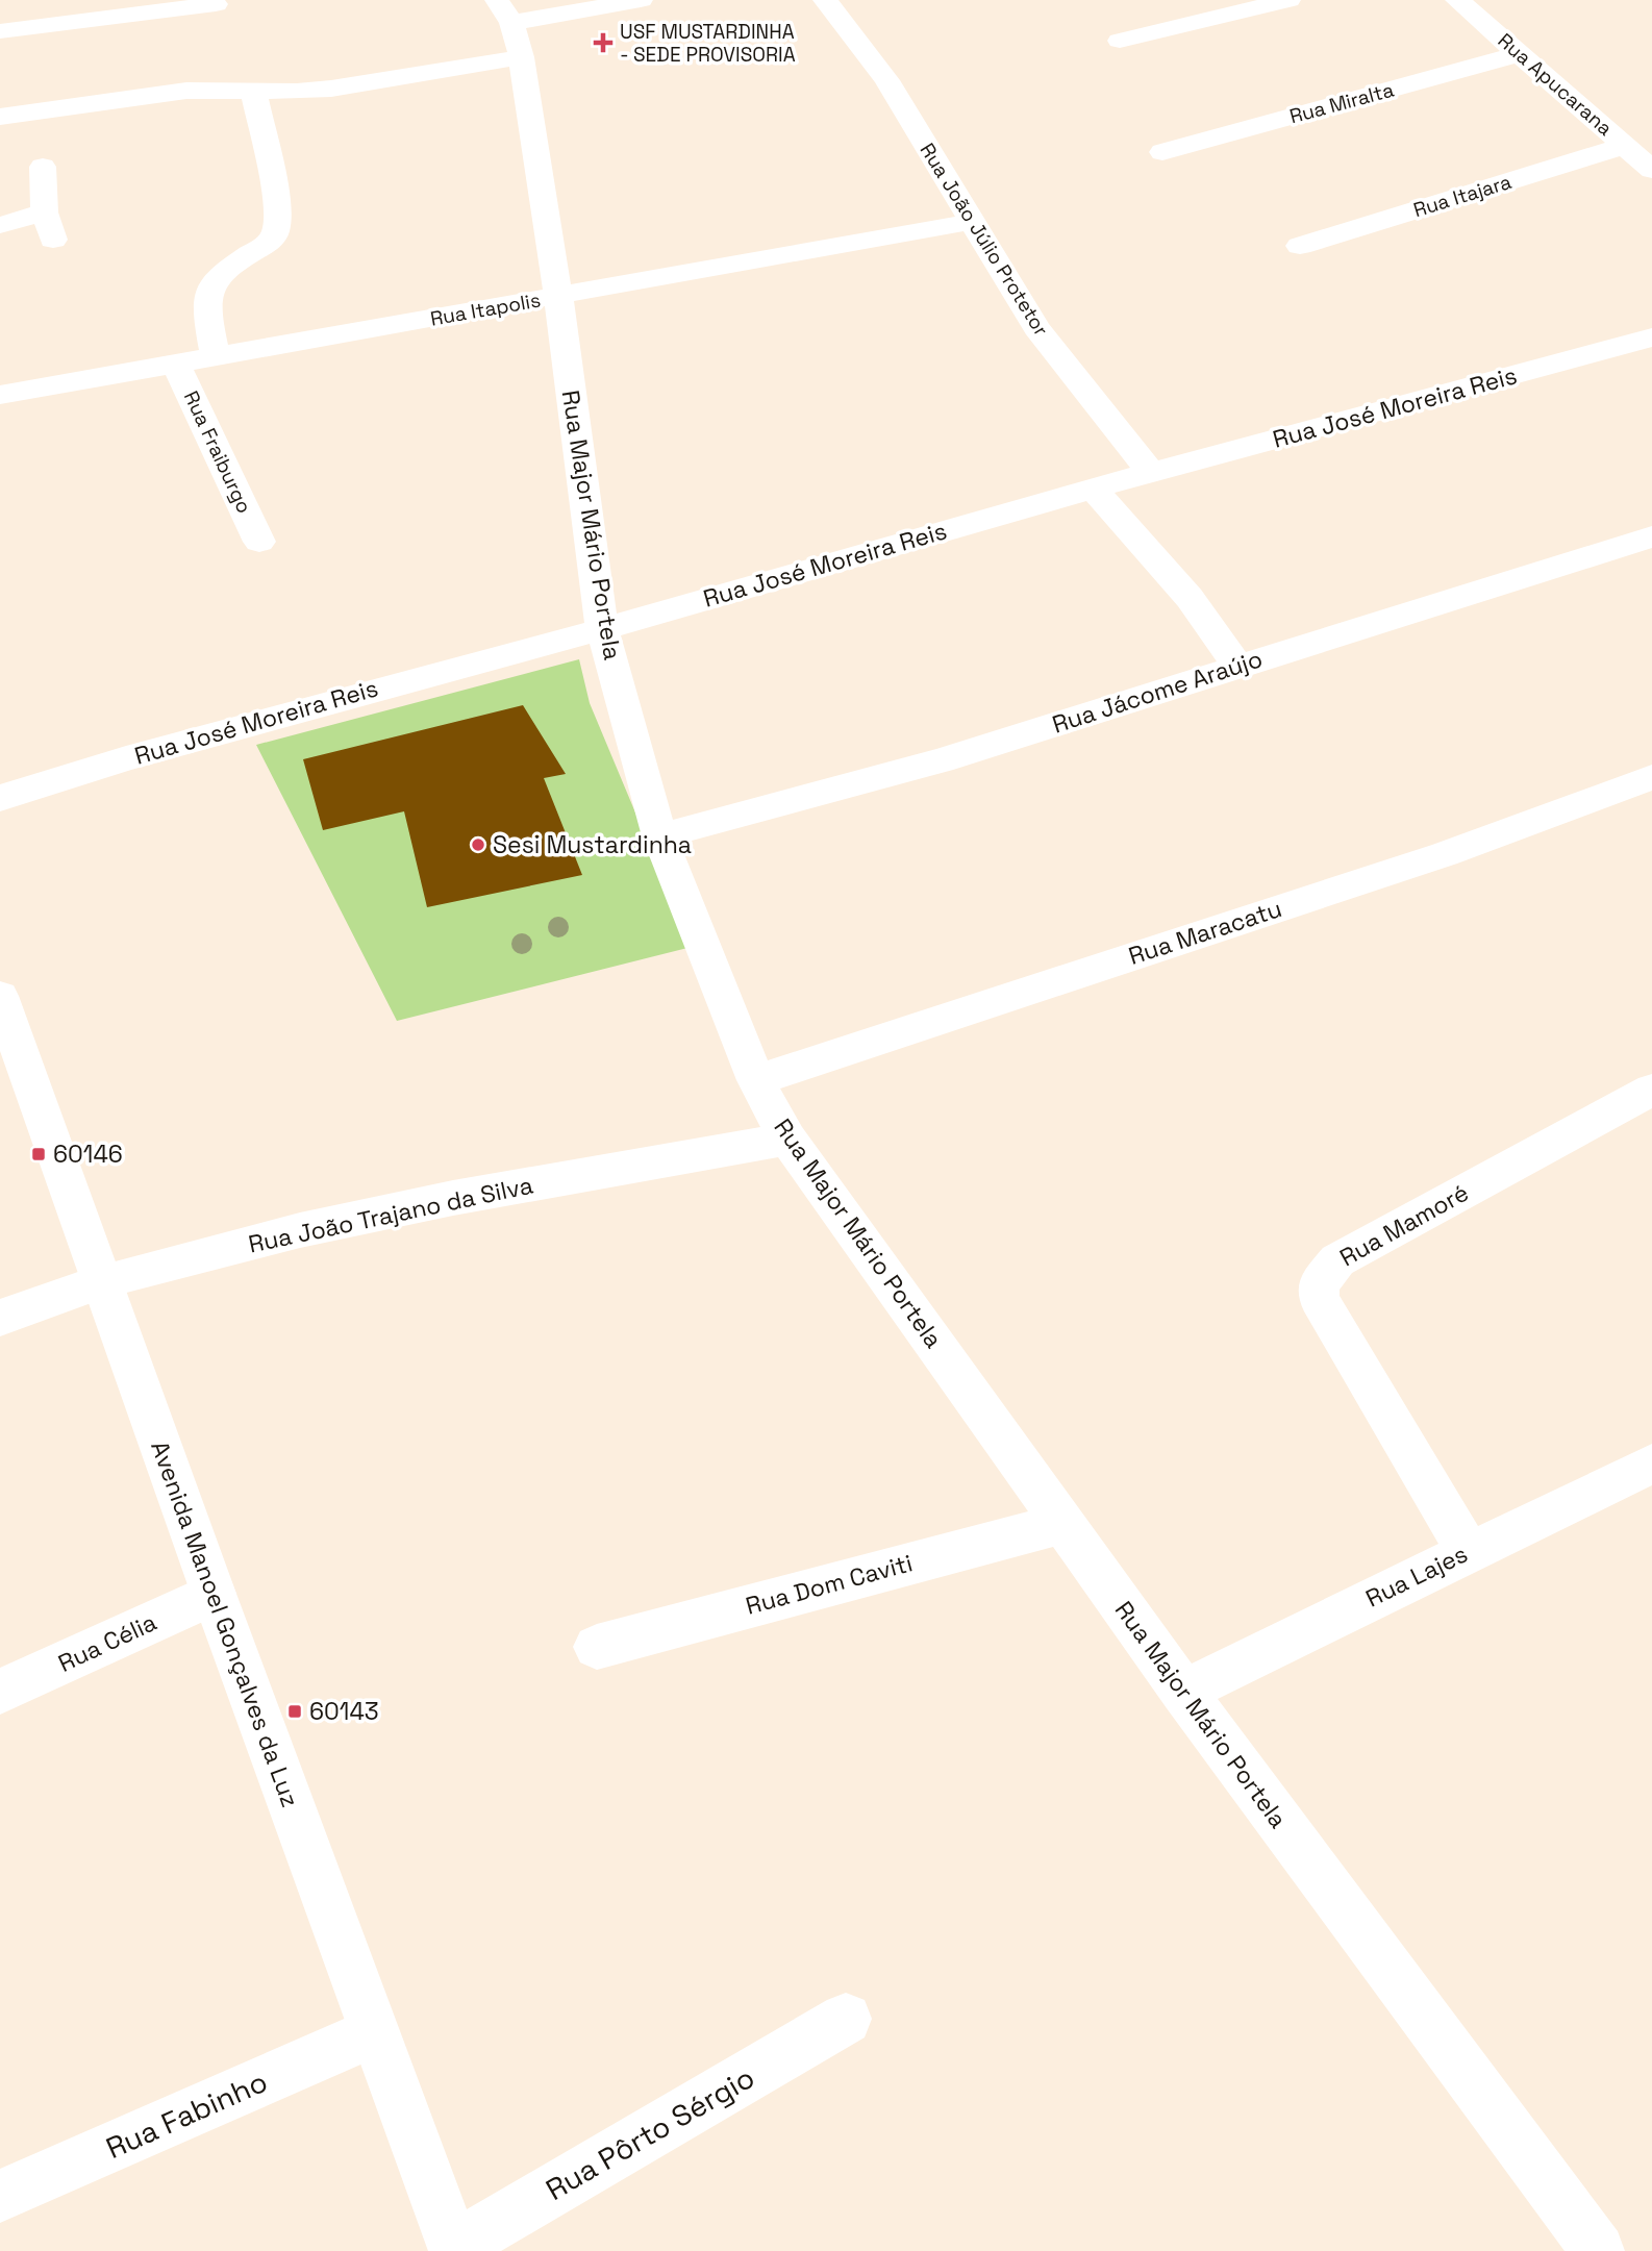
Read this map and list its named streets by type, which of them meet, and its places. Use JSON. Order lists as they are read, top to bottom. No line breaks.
{"streets":{"street":["Rua Apucarana","Rua Miralta","Rua Itajara","Rua João Júlio Protetor","Rua Itapolis","Rua José Moreira Reis","Rua Fraiburgo","Rua Major Mário Portela","Rua Jácome Araújo","Rua Maracatu","Rua João Trajano da Silva","Rua Mamoré","Rua Lajes","Rua Dom Caviti","Avenida Manoel Gonçalves da Luz","Rua Célia","Rua Fabinho","Rua Pôrto Sérgio"]},"crossings":[["Rua Apucarana","Rua Miralta"],["Rua Apucarana","Rua Itajara"],["Rua João Júlio Protetor","Rua Itapolis"],["Rua João Júlio Protetor","Rua José Moreira Reis"],["Rua Itapolis","Rua Fraiburgo"],["Rua Itapolis","Rua Major Mário Portela"],["Rua José Moreira Reis","Rua Major Mário Portela"],["Rua Major Mário Portela","Rua Jácome Araújo"],["Rua Major Mário Portela","Rua Maracatu"],["Rua Major Mário Portela","Rua João Trajano da Silva"],["Rua Major Mário Portela","Rua Lajes"],["Rua Major Mário Portela","Rua Dom Caviti"],["Rua João Trajano da Silva","Avenida Manoel Gonçalves da Luz"],["Rua Mamoré","Rua Lajes"],["Avenida Manoel Gonçalves da Luz","Rua Célia"],["Avenida Manoel Gonçalves da Luz","Rua Fabinho"],["Avenida Manoel Gonçalves da Luz","Rua Pôrto Sérgio"]],"places":{"health":["USF MUSTARDINHA - SEDE PROVISORIA"],"other":["Sesi Mustardinha"],"transit":["60146","60143"]}}
